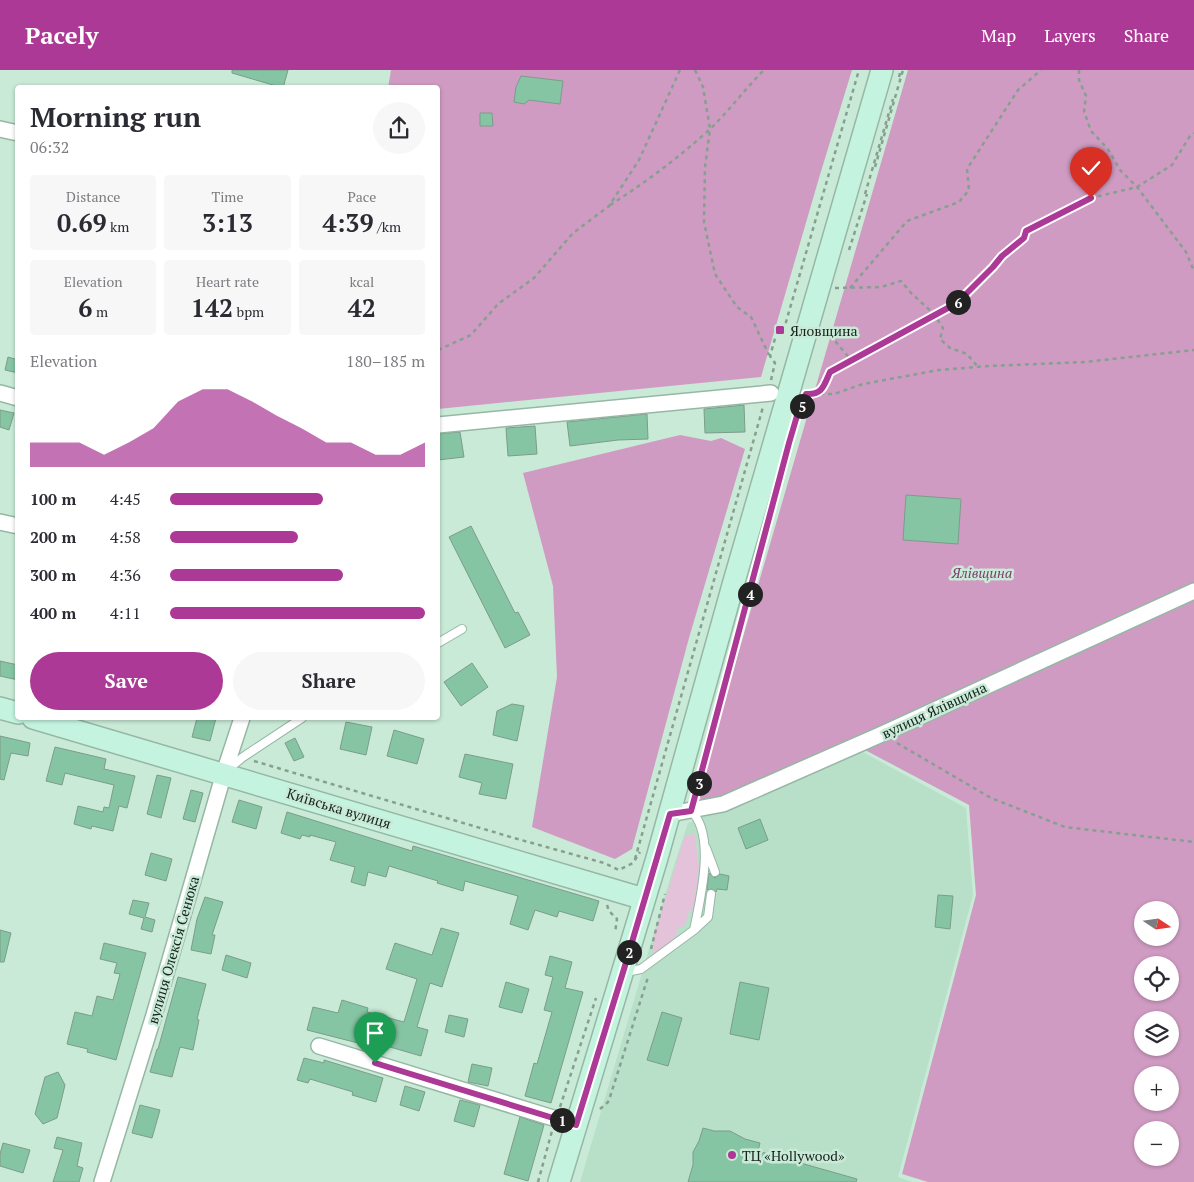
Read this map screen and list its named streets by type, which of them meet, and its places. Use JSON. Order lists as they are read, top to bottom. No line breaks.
{"streets":{"main road":["Київська вулиця"],"street":["вулиця Ялівщина","вулиця Олексія Сенюка"]},"crossings":[["Київська вулиця","вулиця Олексія Сенюка"]],"parks":["Ялівщина"],"places":{"transit":["Яловщина"],"other":["ТЦ «Hollywood»"]},"north":"right","page":{"header":"Pacely","nav":["Map","Layers","Share"],"heading":["Morning run","06:32"],"stats":[["Distance","0.69 km"],["Time","3:13"],["Pace","4:39 /km"],["Elevation","6 m"],["Heart rate","142 bpm"],["kcal","42"]],"pins":["6","5","4","3","2","1"],"chart":["Elevation","180–185 m"],"list":[{"name":"100 m","note":"4:45"},{"name":"200 m","note":"4:58"},{"name":"300 m","note":"4:36"},{"name":"400 m","note":"4:11"}],"buttons":["Save","Share"],"map_buttons":["+","−"]}}
